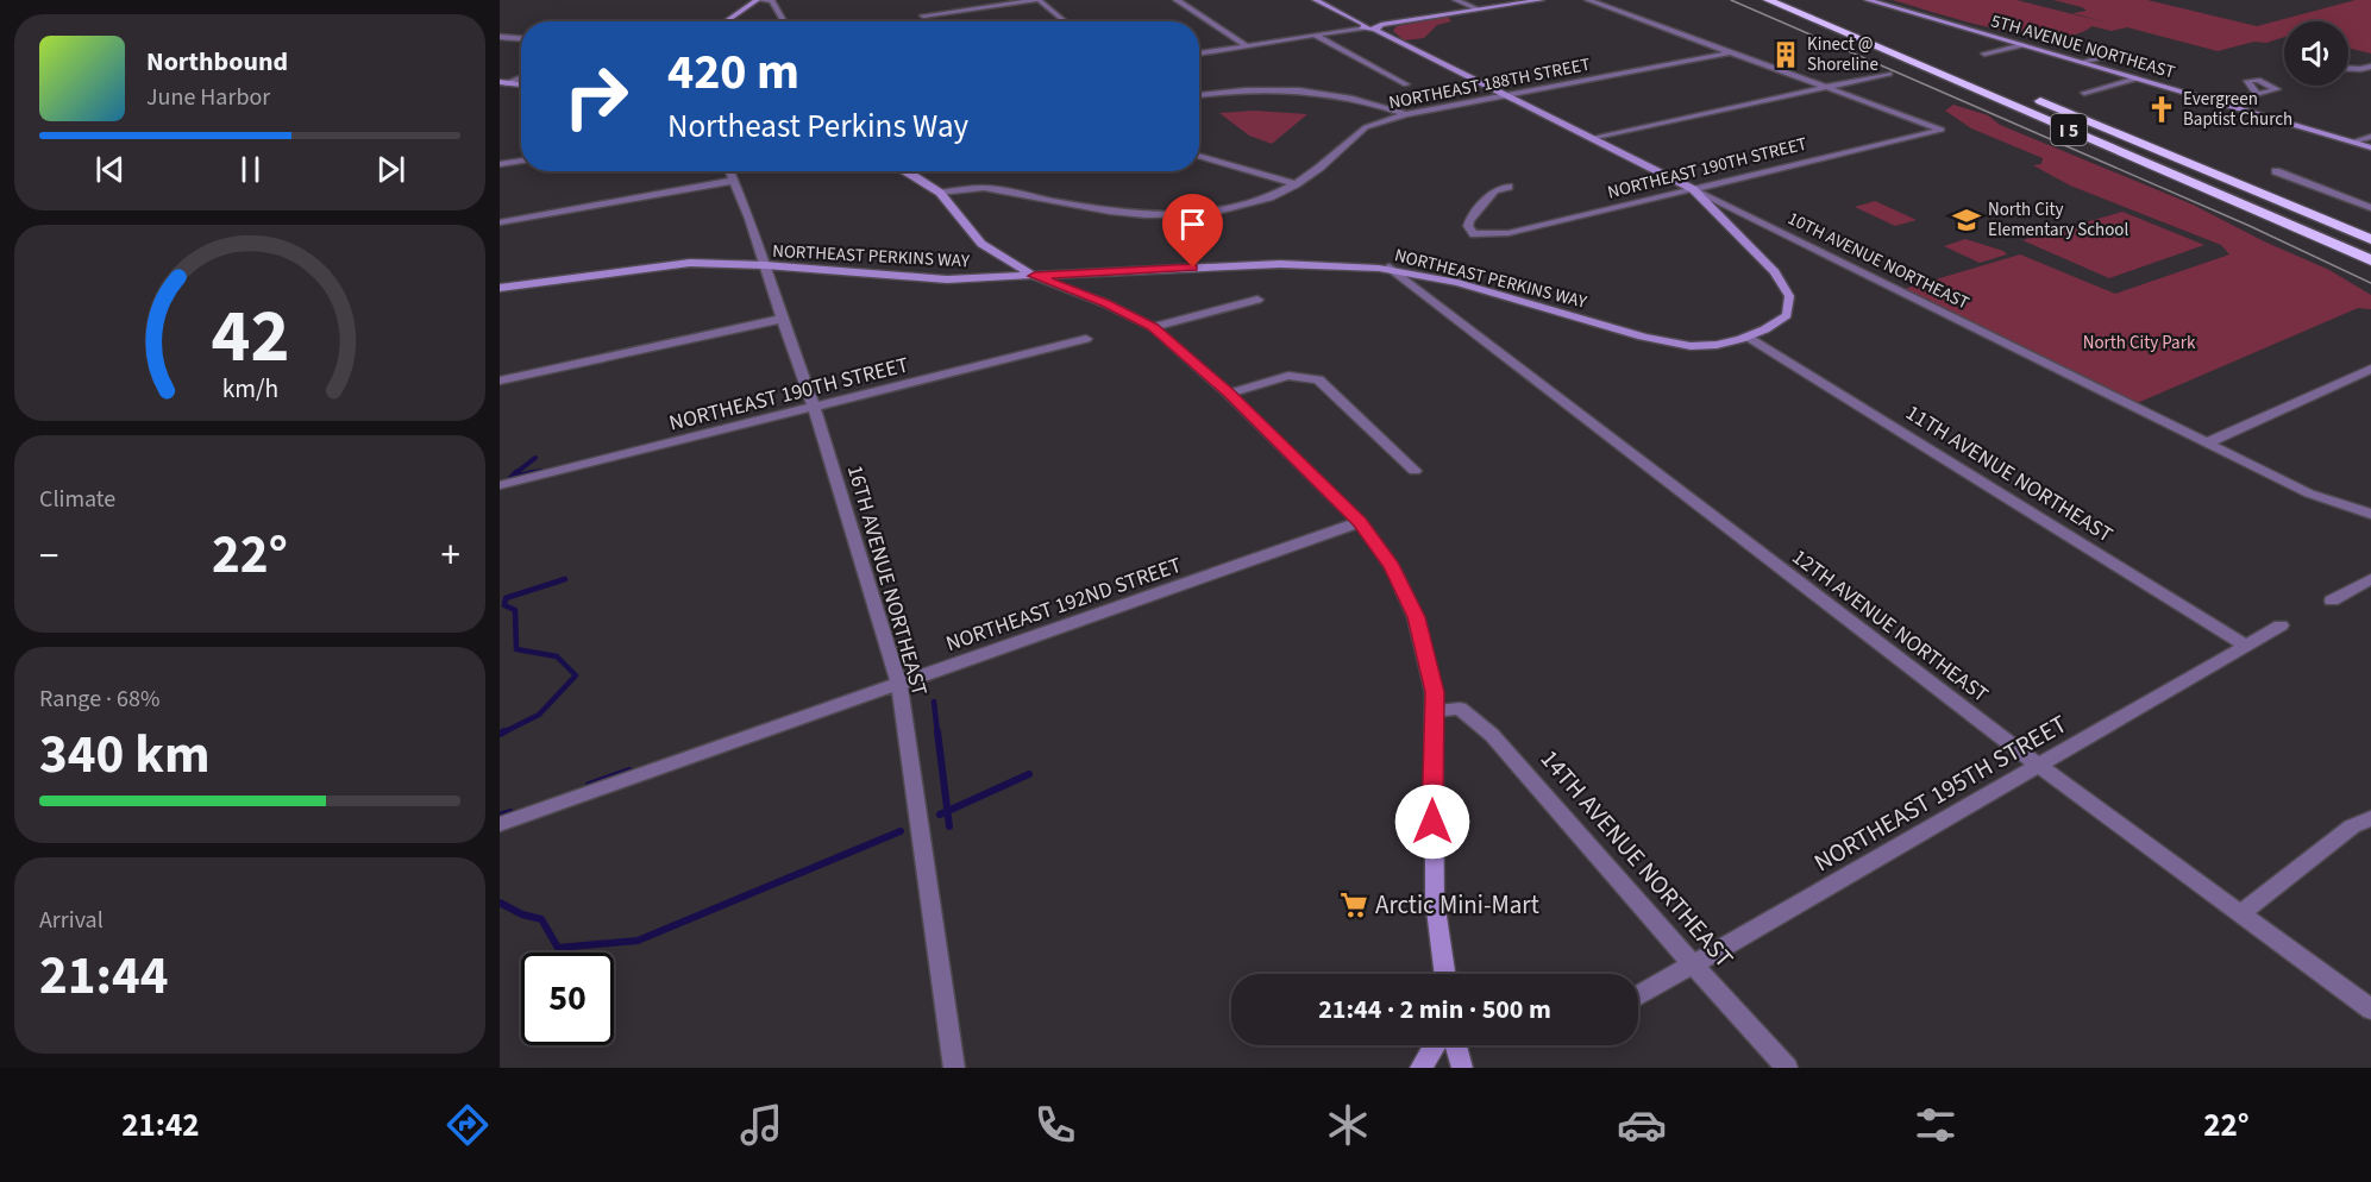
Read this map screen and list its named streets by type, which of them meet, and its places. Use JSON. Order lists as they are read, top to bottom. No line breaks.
{"streets":{"highway":["I 5"],"main road":["5TH AVENUE NORTHEAST","NORTHEAST PERKINS WAY","10TH AVENUE NORTHEAST"],"street":["NORTHEAST 188TH STREET","NORTHEAST 190TH STREET","11TH AVENUE NORTHEAST","16TH AVENUE NORTHEAST","NORTHEAST 192ND STREET","12TH AVENUE NORTHEAST","NORTHEAST 195TH STREET","14TH AVENUE NORTHEAST"]},"crossings":[["NORTHEAST 188TH STREET","10TH AVENUE NORTHEAST"],["NORTHEAST 190TH STREET","NORTHEAST PERKINS WAY"],["NORTHEAST 190TH STREET","10TH AVENUE NORTHEAST"],["NORTHEAST 190TH STREET","16TH AVENUE NORTHEAST"],["NORTHEAST PERKINS WAY","10TH AVENUE NORTHEAST"],["NORTHEAST PERKINS WAY","11TH AVENUE NORTHEAST"],["NORTHEAST PERKINS WAY","16TH AVENUE NORTHEAST"],["NORTHEAST PERKINS WAY","12TH AVENUE NORTHEAST"],["11TH AVENUE NORTHEAST","NORTHEAST 195TH STREET"],["16TH AVENUE NORTHEAST","NORTHEAST 192ND STREET"],["12TH AVENUE NORTHEAST","NORTHEAST 195TH STREET"],["NORTHEAST 195TH STREET","14TH AVENUE NORTHEAST"]],"parks":["North City Park"],"places":{"building":["Kinect @ Shoreline"],"church":["Evergreen Baptist Church"],"school or university":["North City Elementary School"],"supermarket":["Arctic Mini-Mart"]},"page":{"turn":["420 m","Northeast Perkins Way"],"song":["Northbound","June Harbor"],"tile":["Climate",["Range · 68%","340 km"],["Arrival","21:44"]],"heat":["−","22°","+"],"limit":"50","trip":"21:44 · 2 min · 500 m","tabs":["21:42","22°"],"gauge":["42","km/h"]}}
